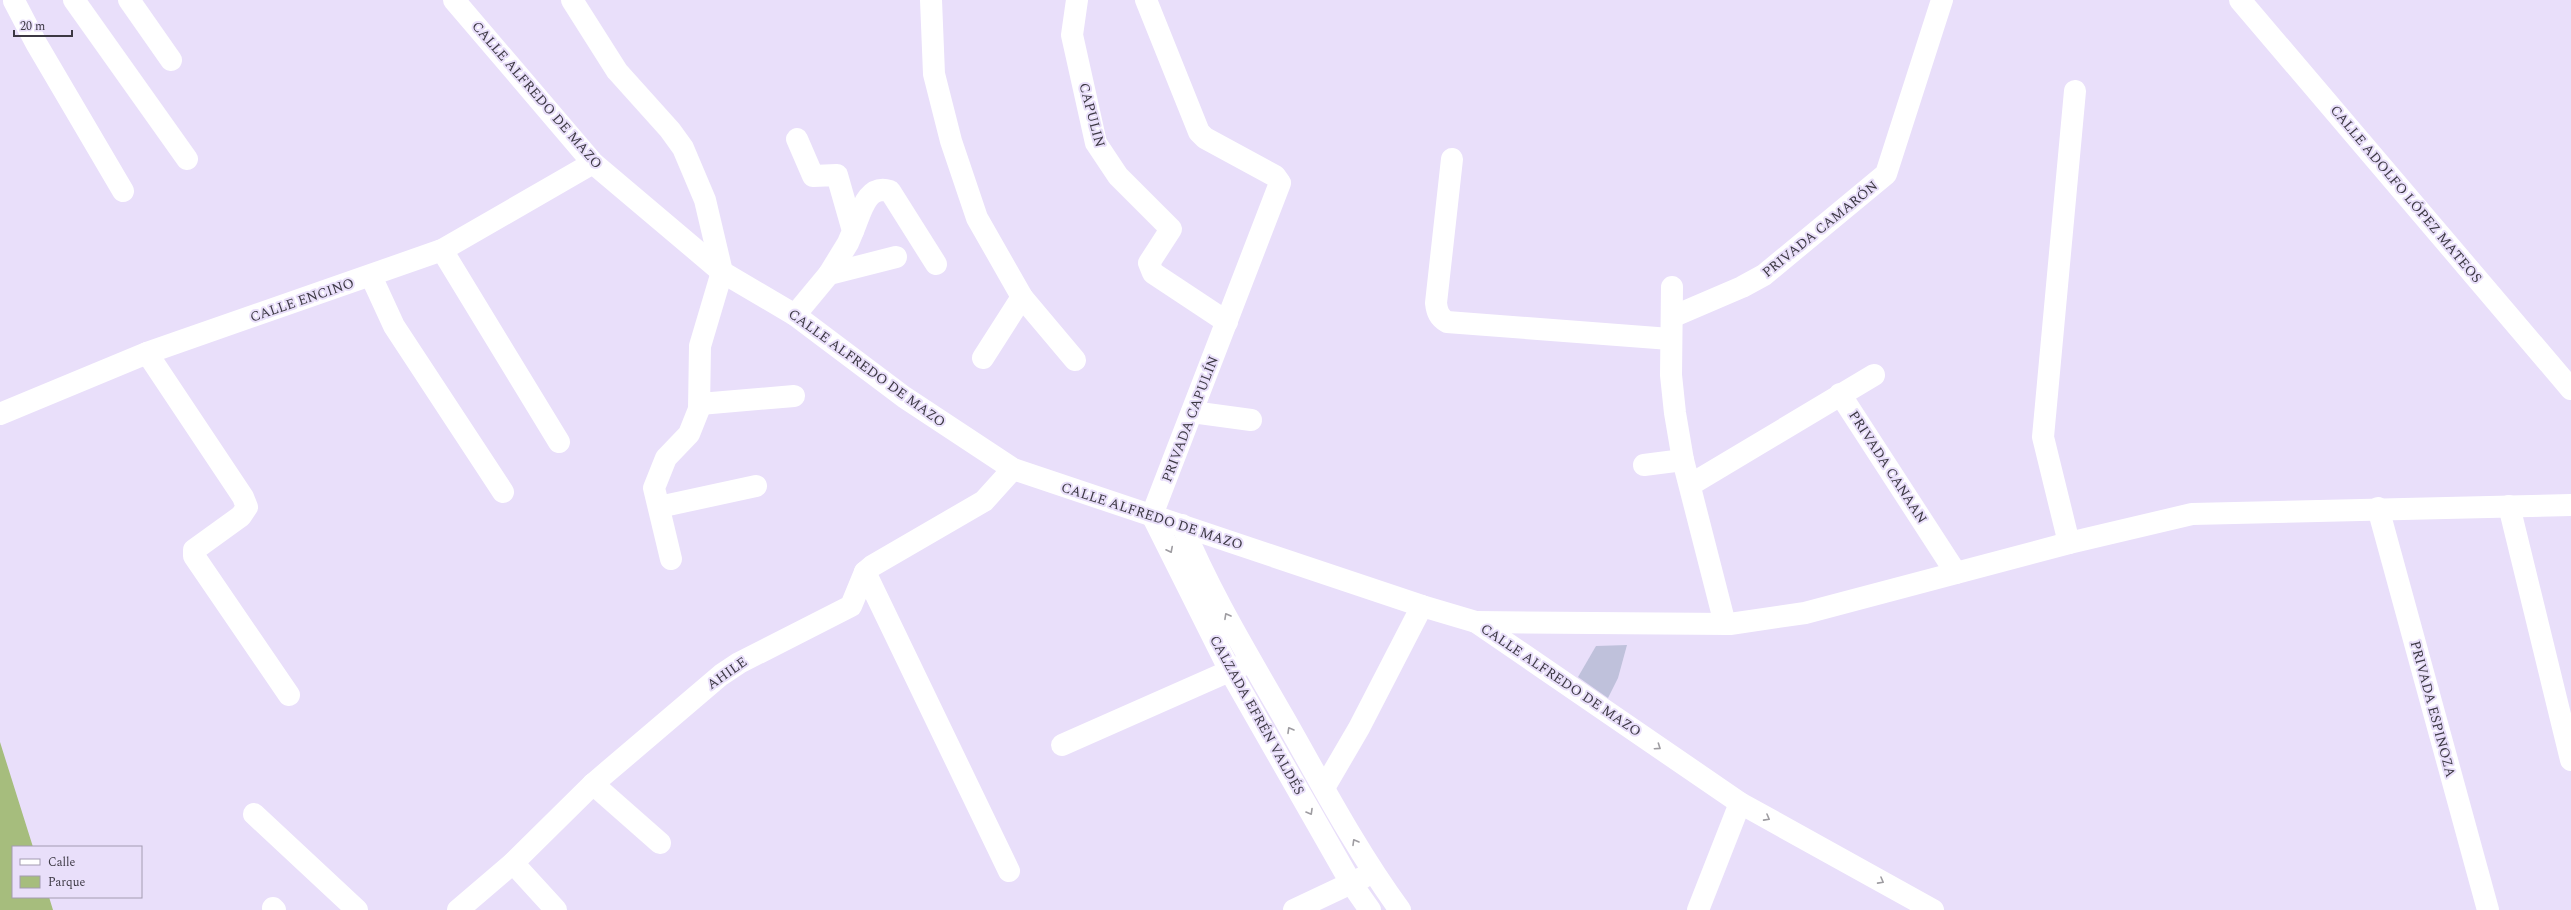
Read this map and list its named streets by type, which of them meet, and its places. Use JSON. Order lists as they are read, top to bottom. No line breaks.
{"streets":{"street":["CALLE ALFREDO DE MAZO","CAPULIN","CALLE ADOLFO LÓPEZ MATEOS","PRIVADA CAMARÓN","CALLE ENCINO","PRIVADA CAPULÍN","PRIVADA CANAAN","AHILE","PRIVADA ESPINOZA","CALZADA EFRÉN VALDÉS"]},"crossings":[["CALLE ALFREDO DE MAZO","CALLE ENCINO"],["CALLE ALFREDO DE MAZO","PRIVADA CAPULÍN"],["CALLE ALFREDO DE MAZO","CALZADA EFRÉN VALDÉS"],["CAPULIN","PRIVADA CAPULÍN"],["PRIVADA CAPULÍN","CALZADA EFRÉN VALDÉS"]],"legend":["Calle","Parque"],"scale_bar":"20 m"}
